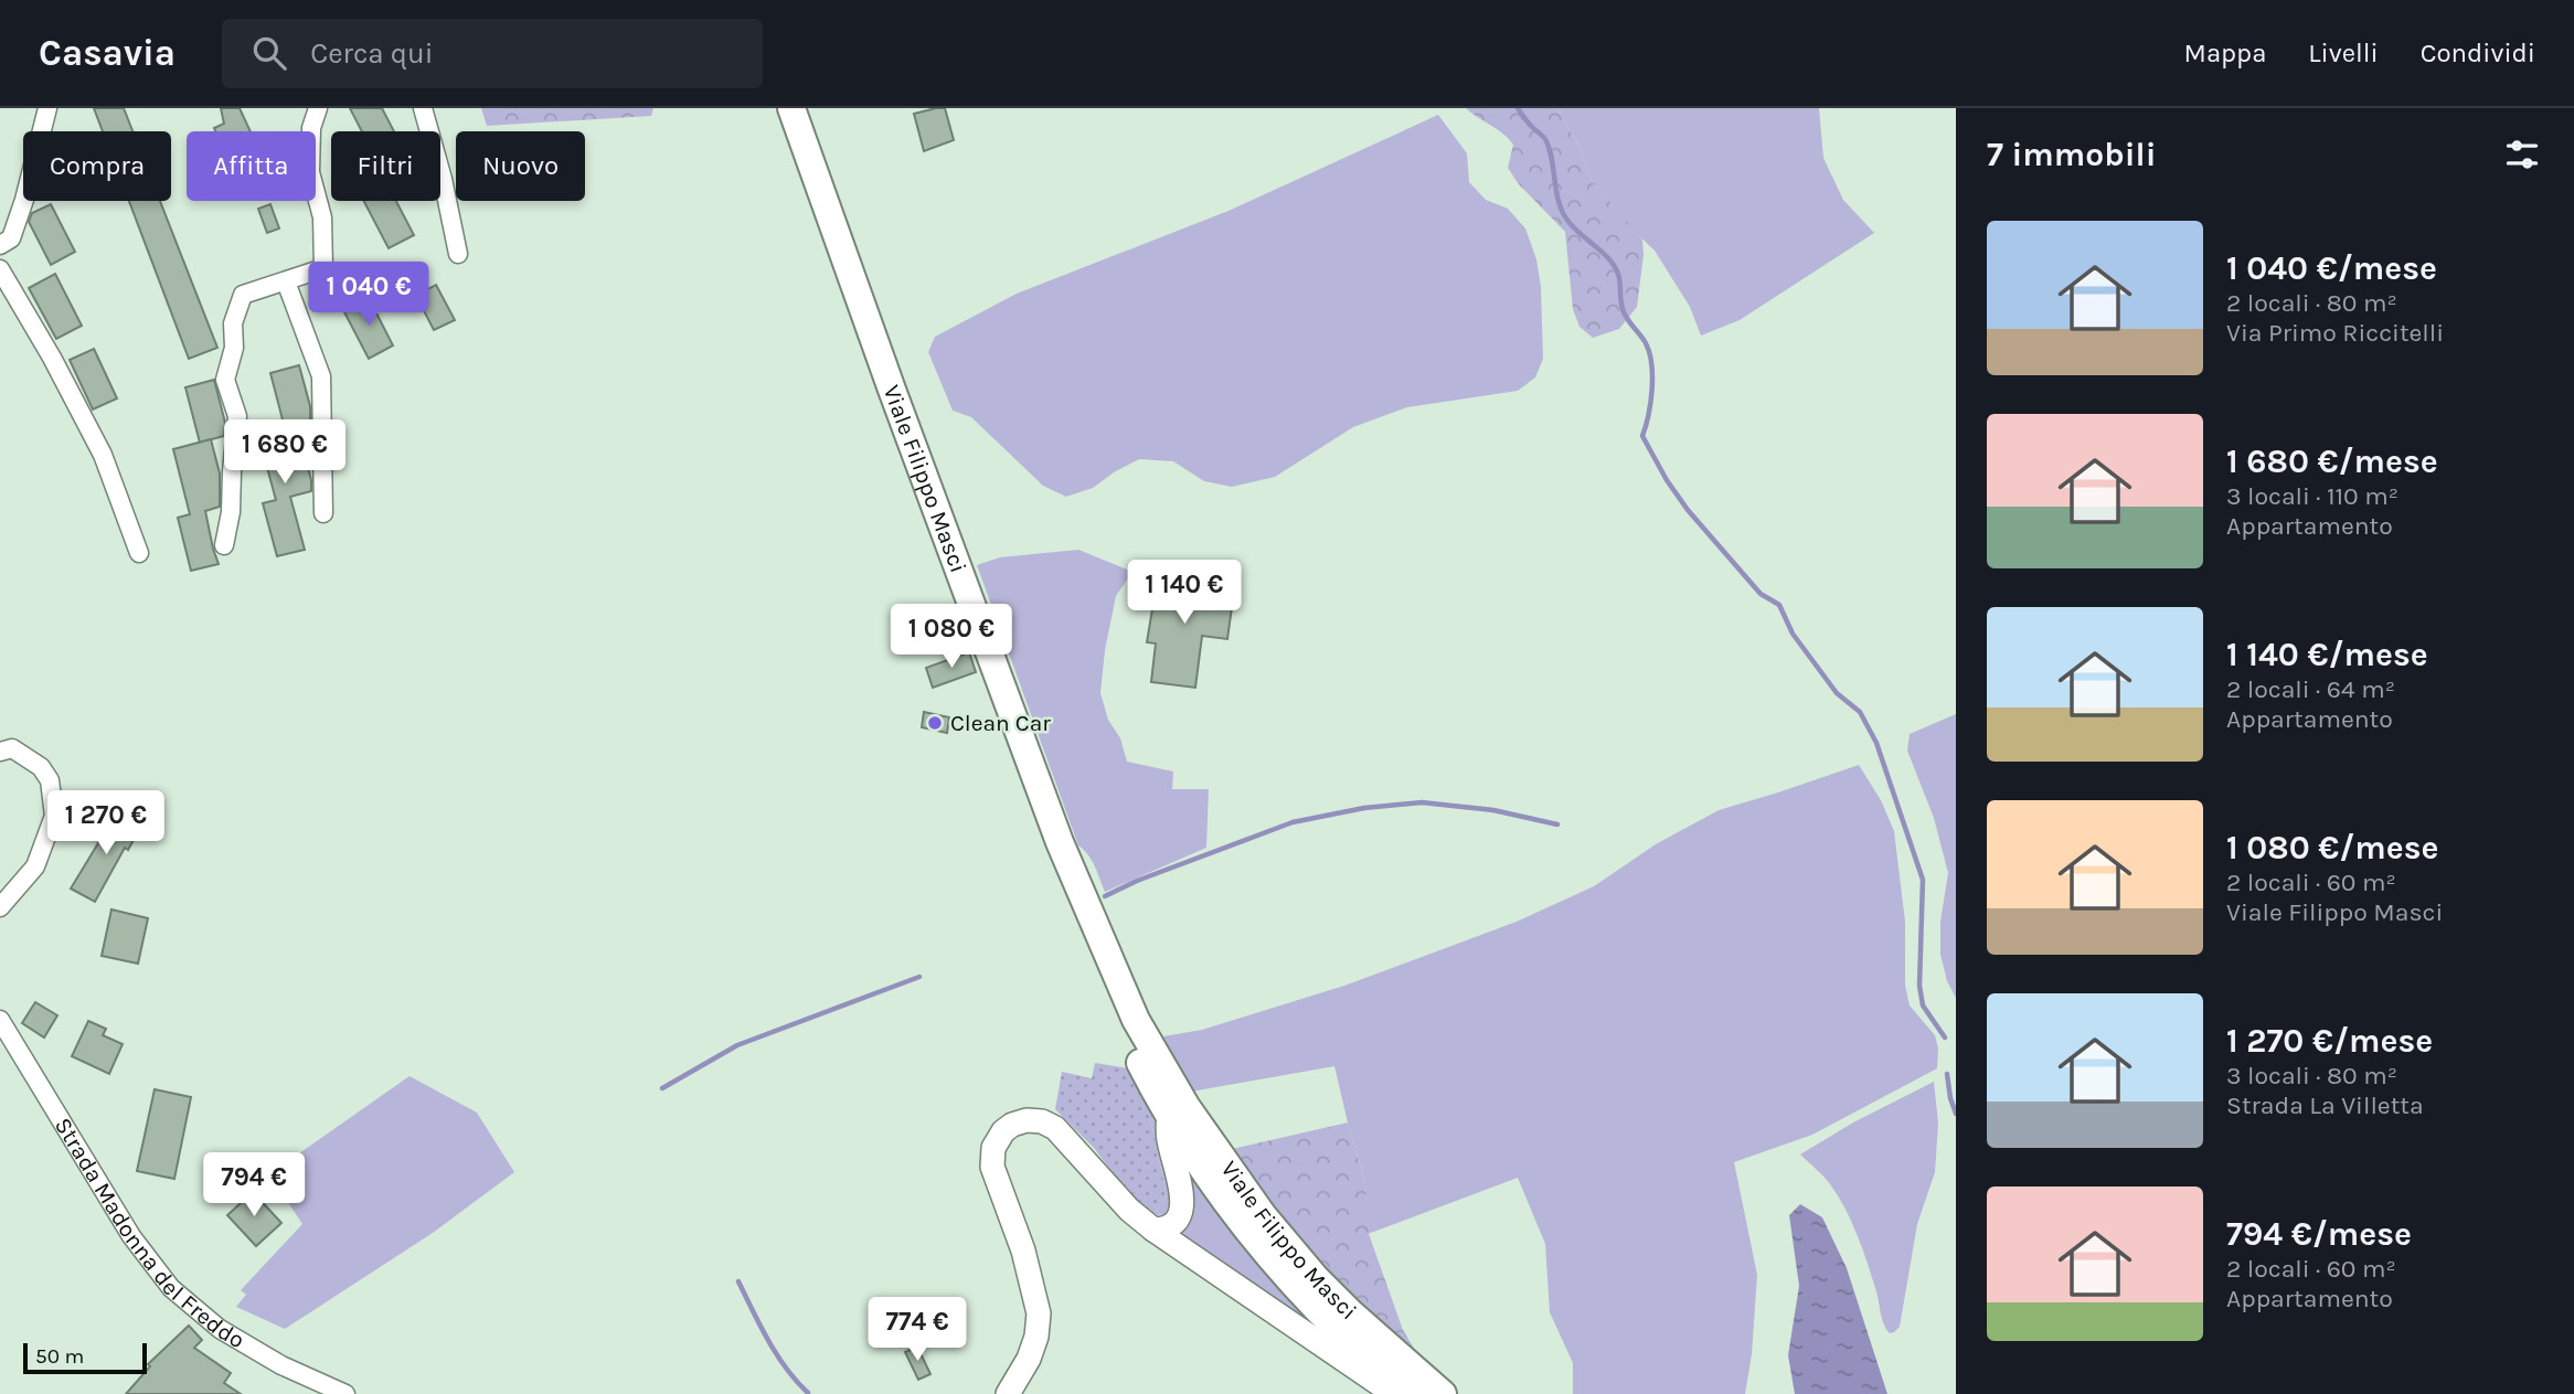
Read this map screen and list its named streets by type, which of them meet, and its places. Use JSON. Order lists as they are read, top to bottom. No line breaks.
{"streets":{"main road":["Viale Filippo Masci"],"street":["Strada Madonna del Freddo"]},"places":["Clean Car"],"scale_bar":"50 m","page":{"header":"Casavia","search":"Cerca qui","nav":["Mappa","Livelli","Condividi"],"heading":"7 immobili","chip":["Compra","Affitta","Filtri","Nuovo"],"list":[{"name":"1 040 €/mese","note":"2 locali · 80 m² · Via Primo Riccitelli"},{"name":"1 680 €/mese","note":"3 locali · 110 m² · Appartamento"},{"name":"1 140 €/mese","note":"2 locali · 64 m² · Appartamento"},{"name":"1 080 €/mese","note":"2 locali · 60 m² · Viale Filippo Masci"},{"name":"1 270 €/mese","note":"3 locali · 80 m² · Strada La Villetta"},{"name":"794 €/mese","note":"2 locali · 60 m² · Appartamento"}],"price":["1 040 €","1 680 €","1 140 €","1 080 €","1 270 €","794 €","774 €"],"scale":"50 m"}}
